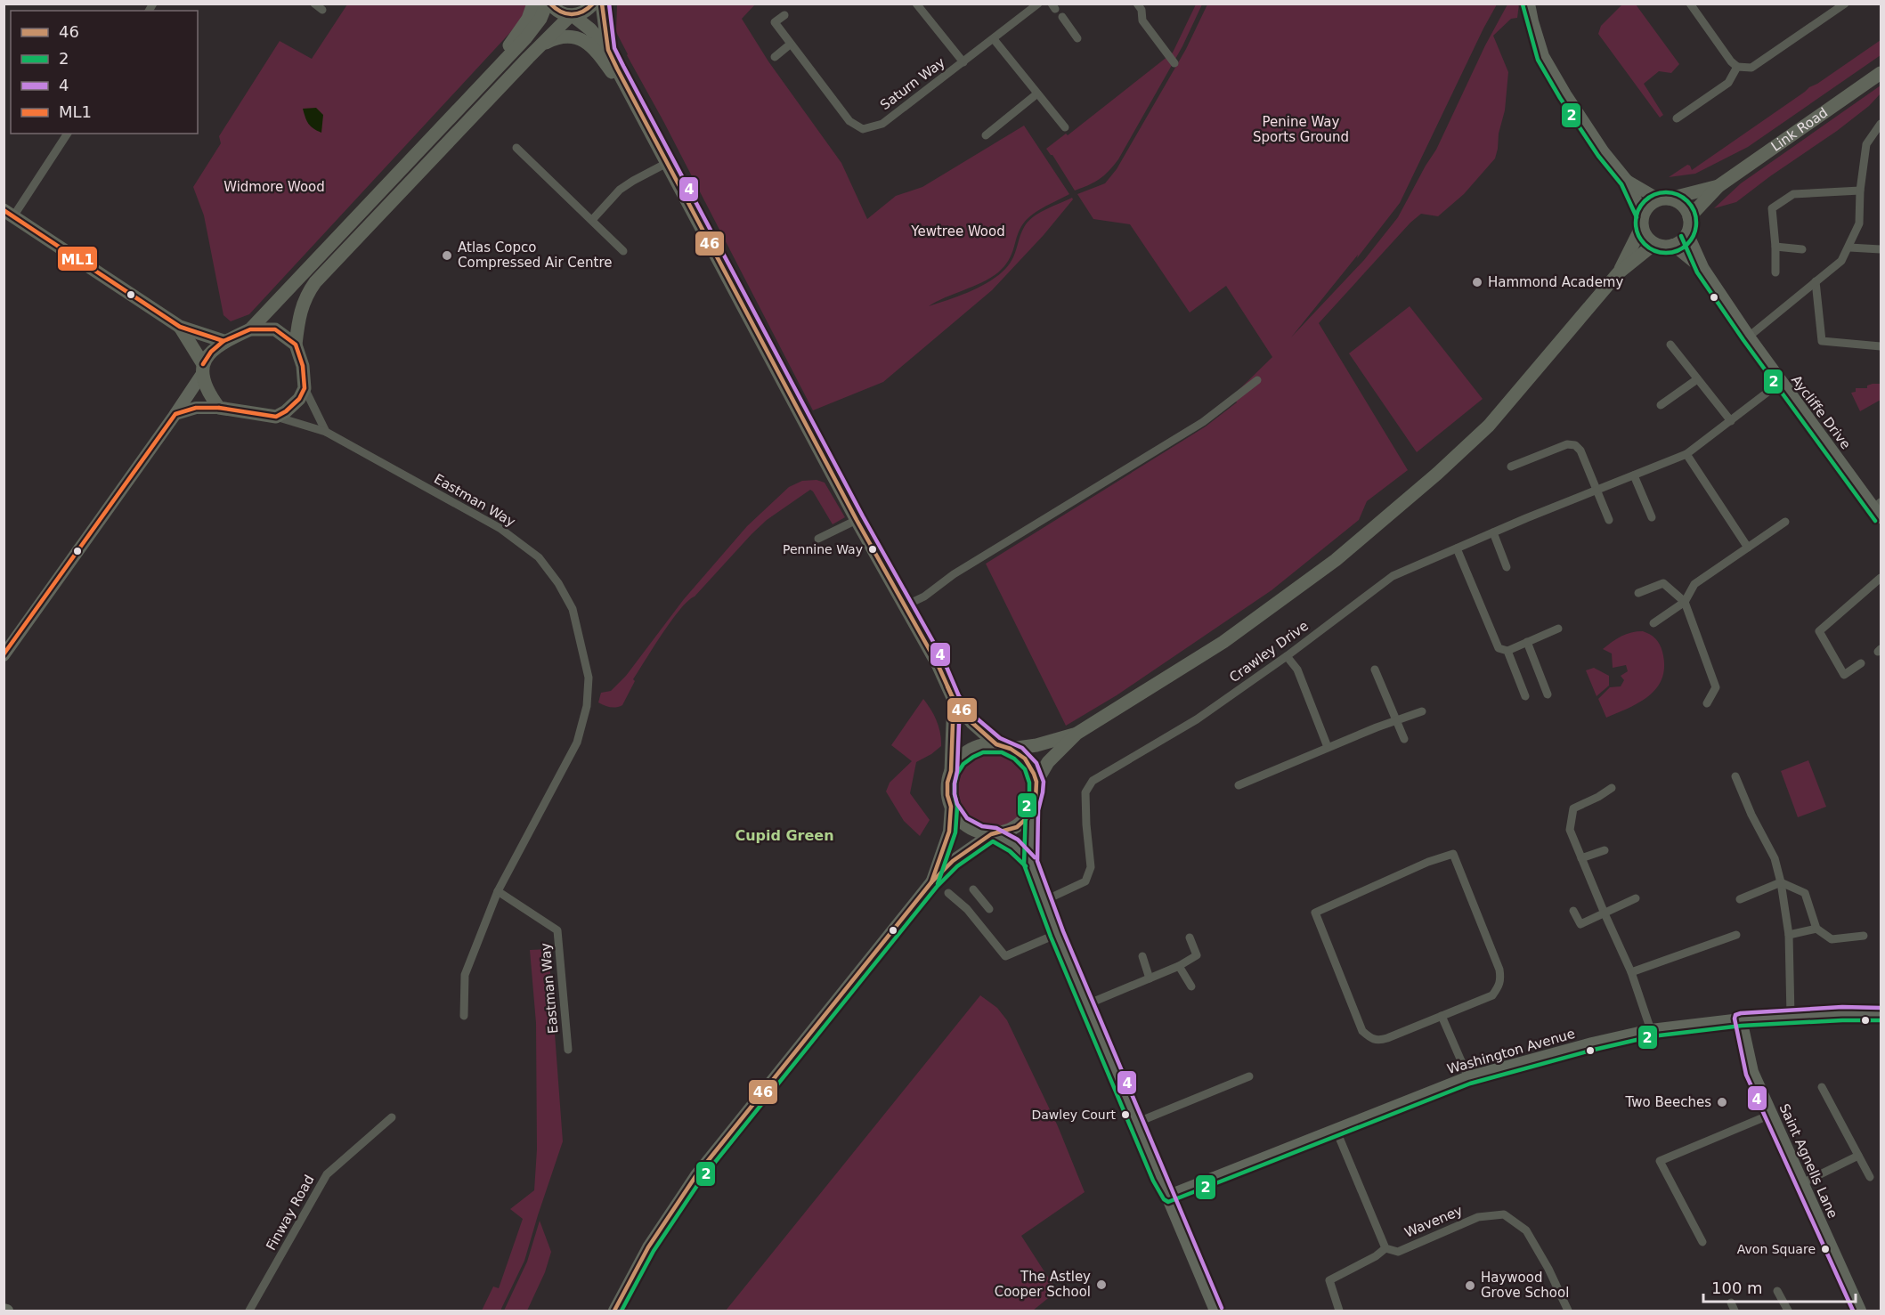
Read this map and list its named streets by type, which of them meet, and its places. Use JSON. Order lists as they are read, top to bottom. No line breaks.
{"streets":{"main road":["Link Road"],"street":["Saturn Way","Aycliffe Drive","Eastman Way","Crawley Drive","Washington Avenue","Saint Agnells Lane","Finway Road","Waveney"]},"crossings":[["Link Road","Aycliffe Drive"],["Aycliffe Drive","Crawley Drive"],["Washington Avenue","Saint Agnells Lane"]],"districts":["Cupid Green"],"parks":["Penine Way Sports Ground","Widmore Wood","Yewtree Wood"],"places":["Atlas Copco Compressed Air Centre","Hammond Academy","Pennine Way","Two Beeches","Dawley Court","Avon Square","The Astley Cooper School","Haywood Grove School"],"lines":["transit line 46","transit line 4","transit line 2","transit line ML1"],"legend":["46","2","4","ML1"],"scale_bar":"100 m"}
